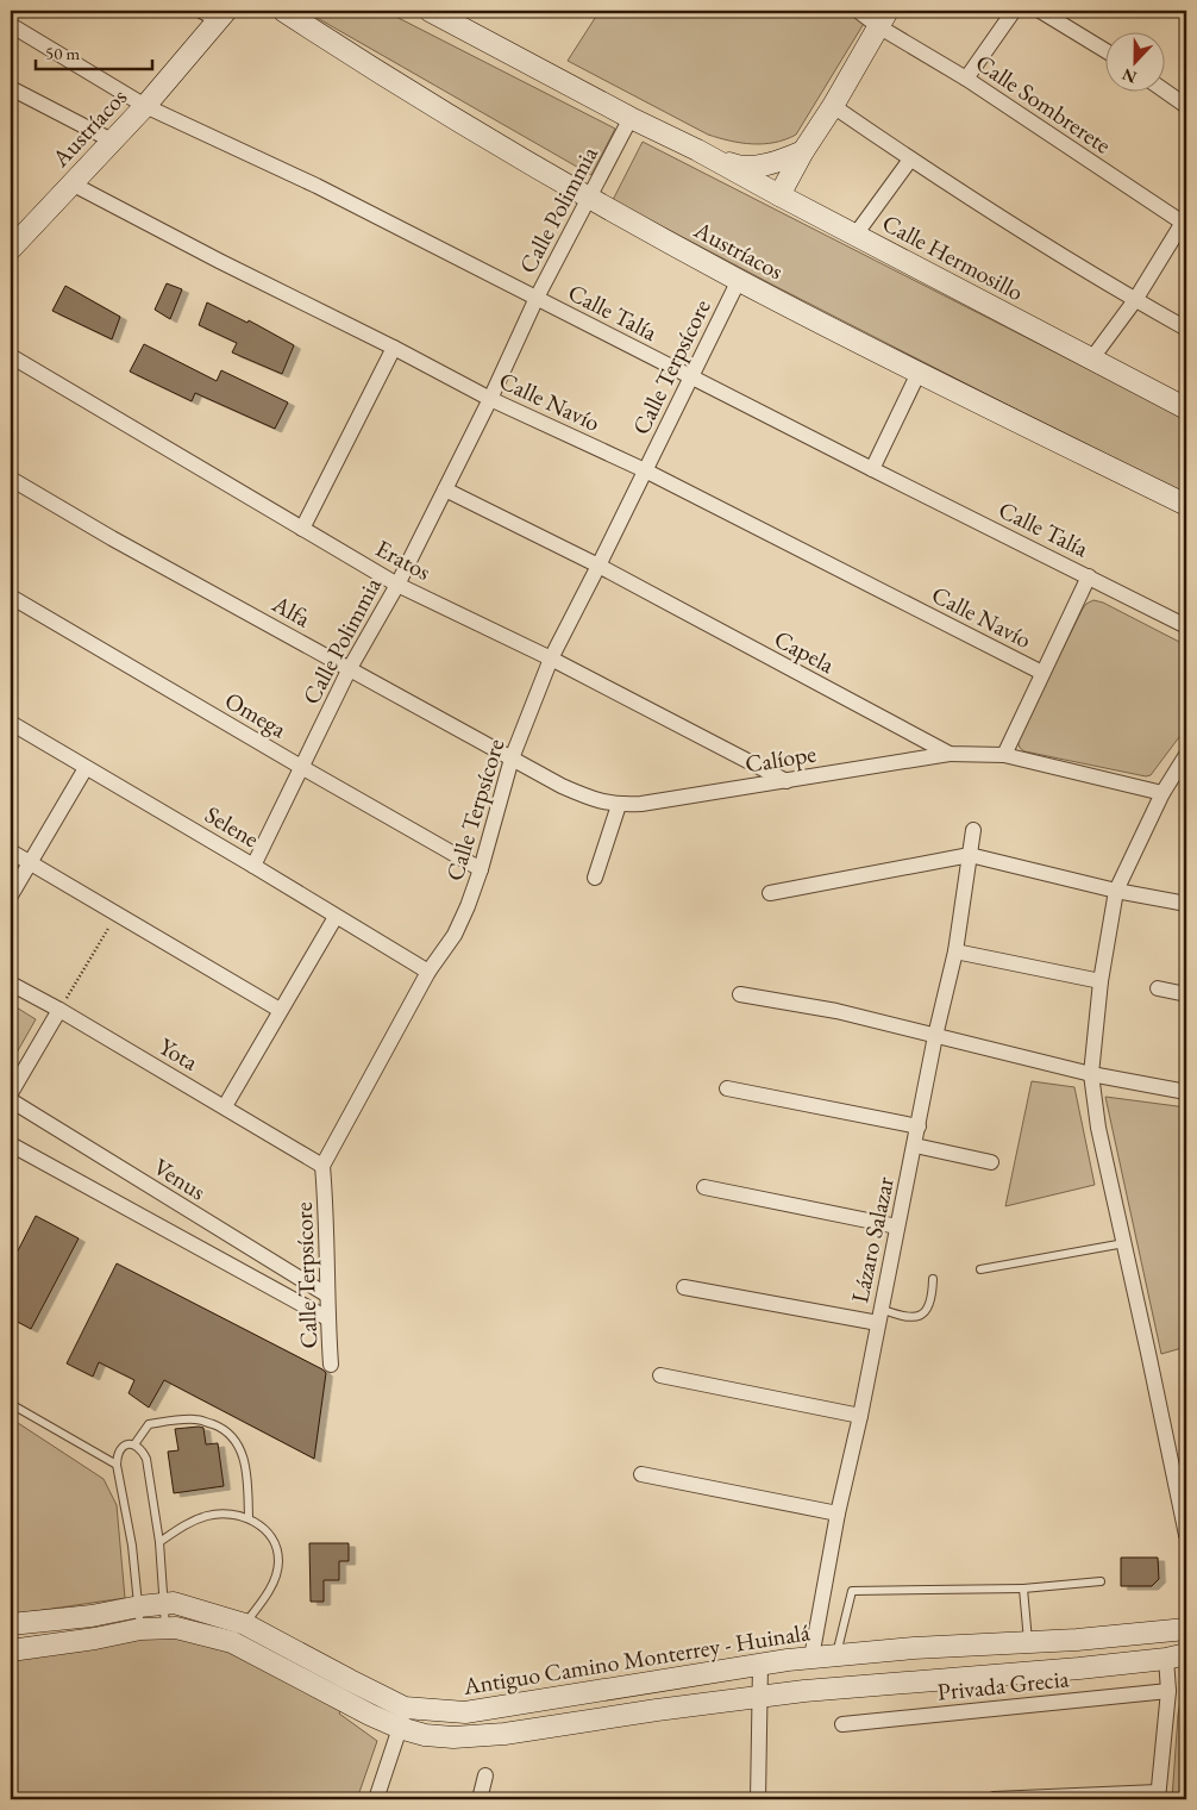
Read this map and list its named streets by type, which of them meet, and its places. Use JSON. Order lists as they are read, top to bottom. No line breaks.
{"streets":{"street":["Calle Sombrerete","Austríacos","Calle Polimmia","Calle Hermosillo","Calle Talía","Calle Terpsícore","Calle Navío","Eratos","Alfa","Capela","Omega","Calíope","Selene","Yota","Venus","Lázaro Salazar","Antiguo Camino Monterrey - Huinalá","Privada Grecia"]},"crossings":[["Austríacos","Calle Polimmia"],["Austríacos","Calle Talía"],["Austríacos","Calle Terpsícore"],["Austríacos","Calle Navío"],["Calle Polimmia","Calle Talía"],["Calle Polimmia","Calle Navío"],["Calle Polimmia","Eratos"],["Calle Polimmia","Alfa"],["Calle Polimmia","Capela"],["Calle Polimmia","Omega"],["Calle Polimmia","Selene"],["Calle Talía","Calle Terpsícore"],["Calle Terpsícore","Calle Navío"],["Calle Terpsícore","Eratos"],["Calle Terpsícore","Alfa"],["Calle Terpsícore","Capela"],["Calle Terpsícore","Omega"],["Calle Terpsícore","Selene"],["Calle Terpsícore","Yota"],["Calle Terpsícore","Venus"],["Eratos","Calíope"],["Alfa","Calíope"],["Capela","Calíope"],["Lázaro Salazar","Antiguo Camino Monterrey - Huinalá"]],"scale_bar":"50 m","north":"bottom"}
